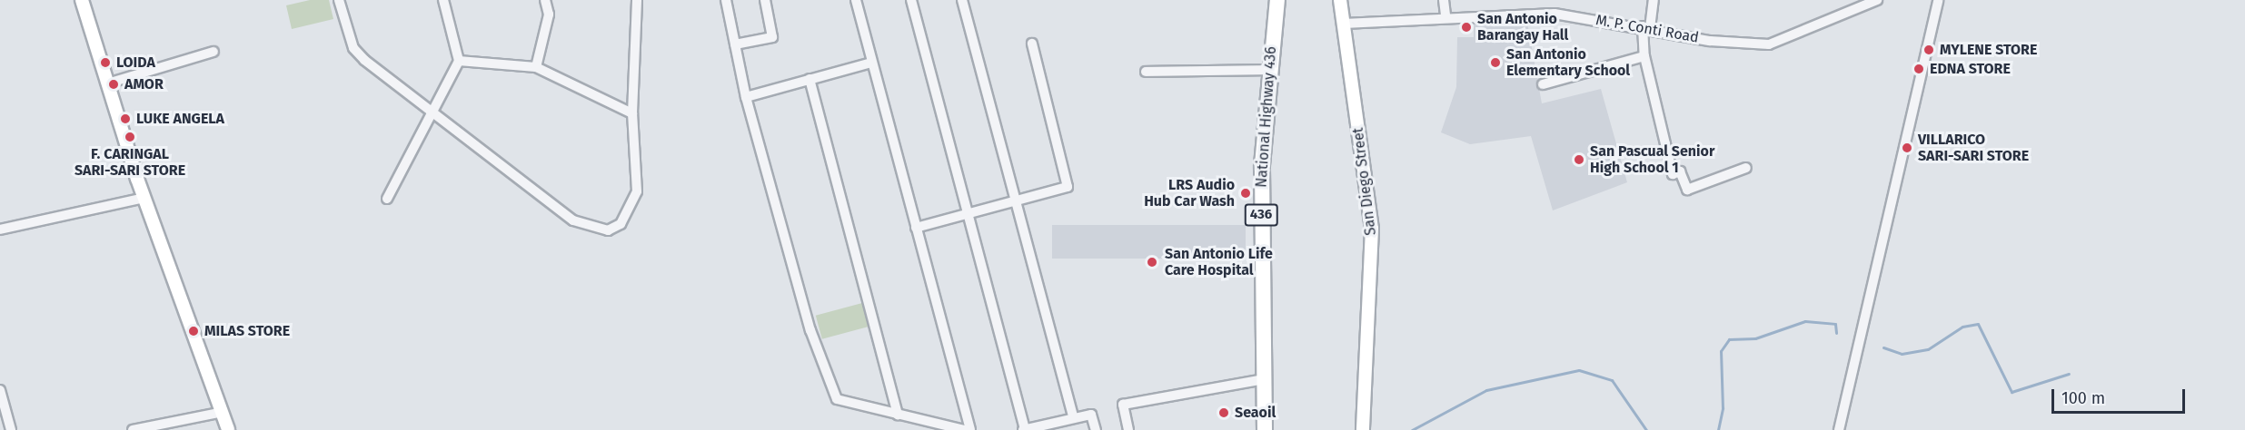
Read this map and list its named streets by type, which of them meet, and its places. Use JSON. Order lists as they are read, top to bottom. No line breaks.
{"streets":{"main road":["National Highway 436","436"],"street":["M. P. Conti Road","San Diego Street"]},"crossings":[["M. P. Conti Road","San Diego Street"]],"places":["San Antonio Barangay Hall","MYLENE STORE","LOIDA","San Antonio Elementary School","EDNA STORE","AMOR","LUKE ANGELA","F. CARINGAL SARI-SARI STORE","VILLARICO SARI-SARI STORE","San Pascual Senior High School 1","LRS Audio Hub Car Wash","San Antonio Life Care Hospital","MILAS STORE","Seaoil"],"scale_bar":"100 m"}
